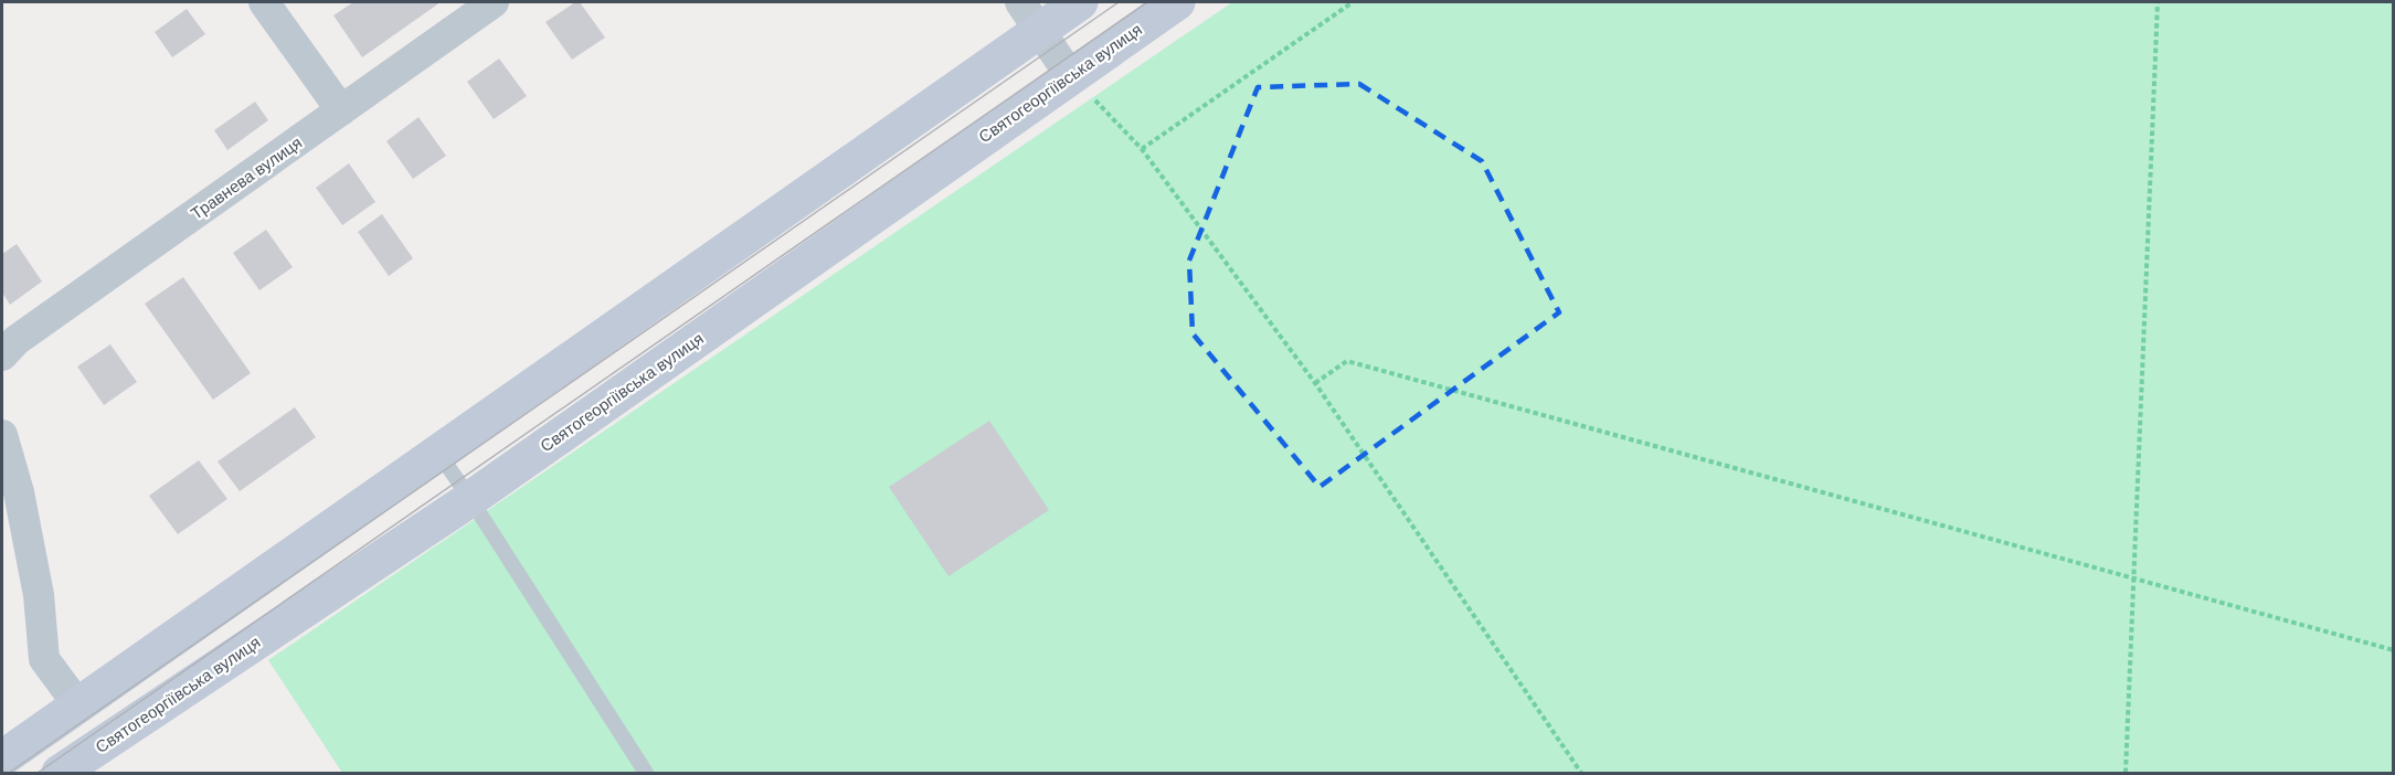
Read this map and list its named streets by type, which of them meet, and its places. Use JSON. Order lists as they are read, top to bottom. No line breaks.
{"streets":{"main road":["Святогеоргіївська вулиця"],"street":["Травнева вулиця"]}}
